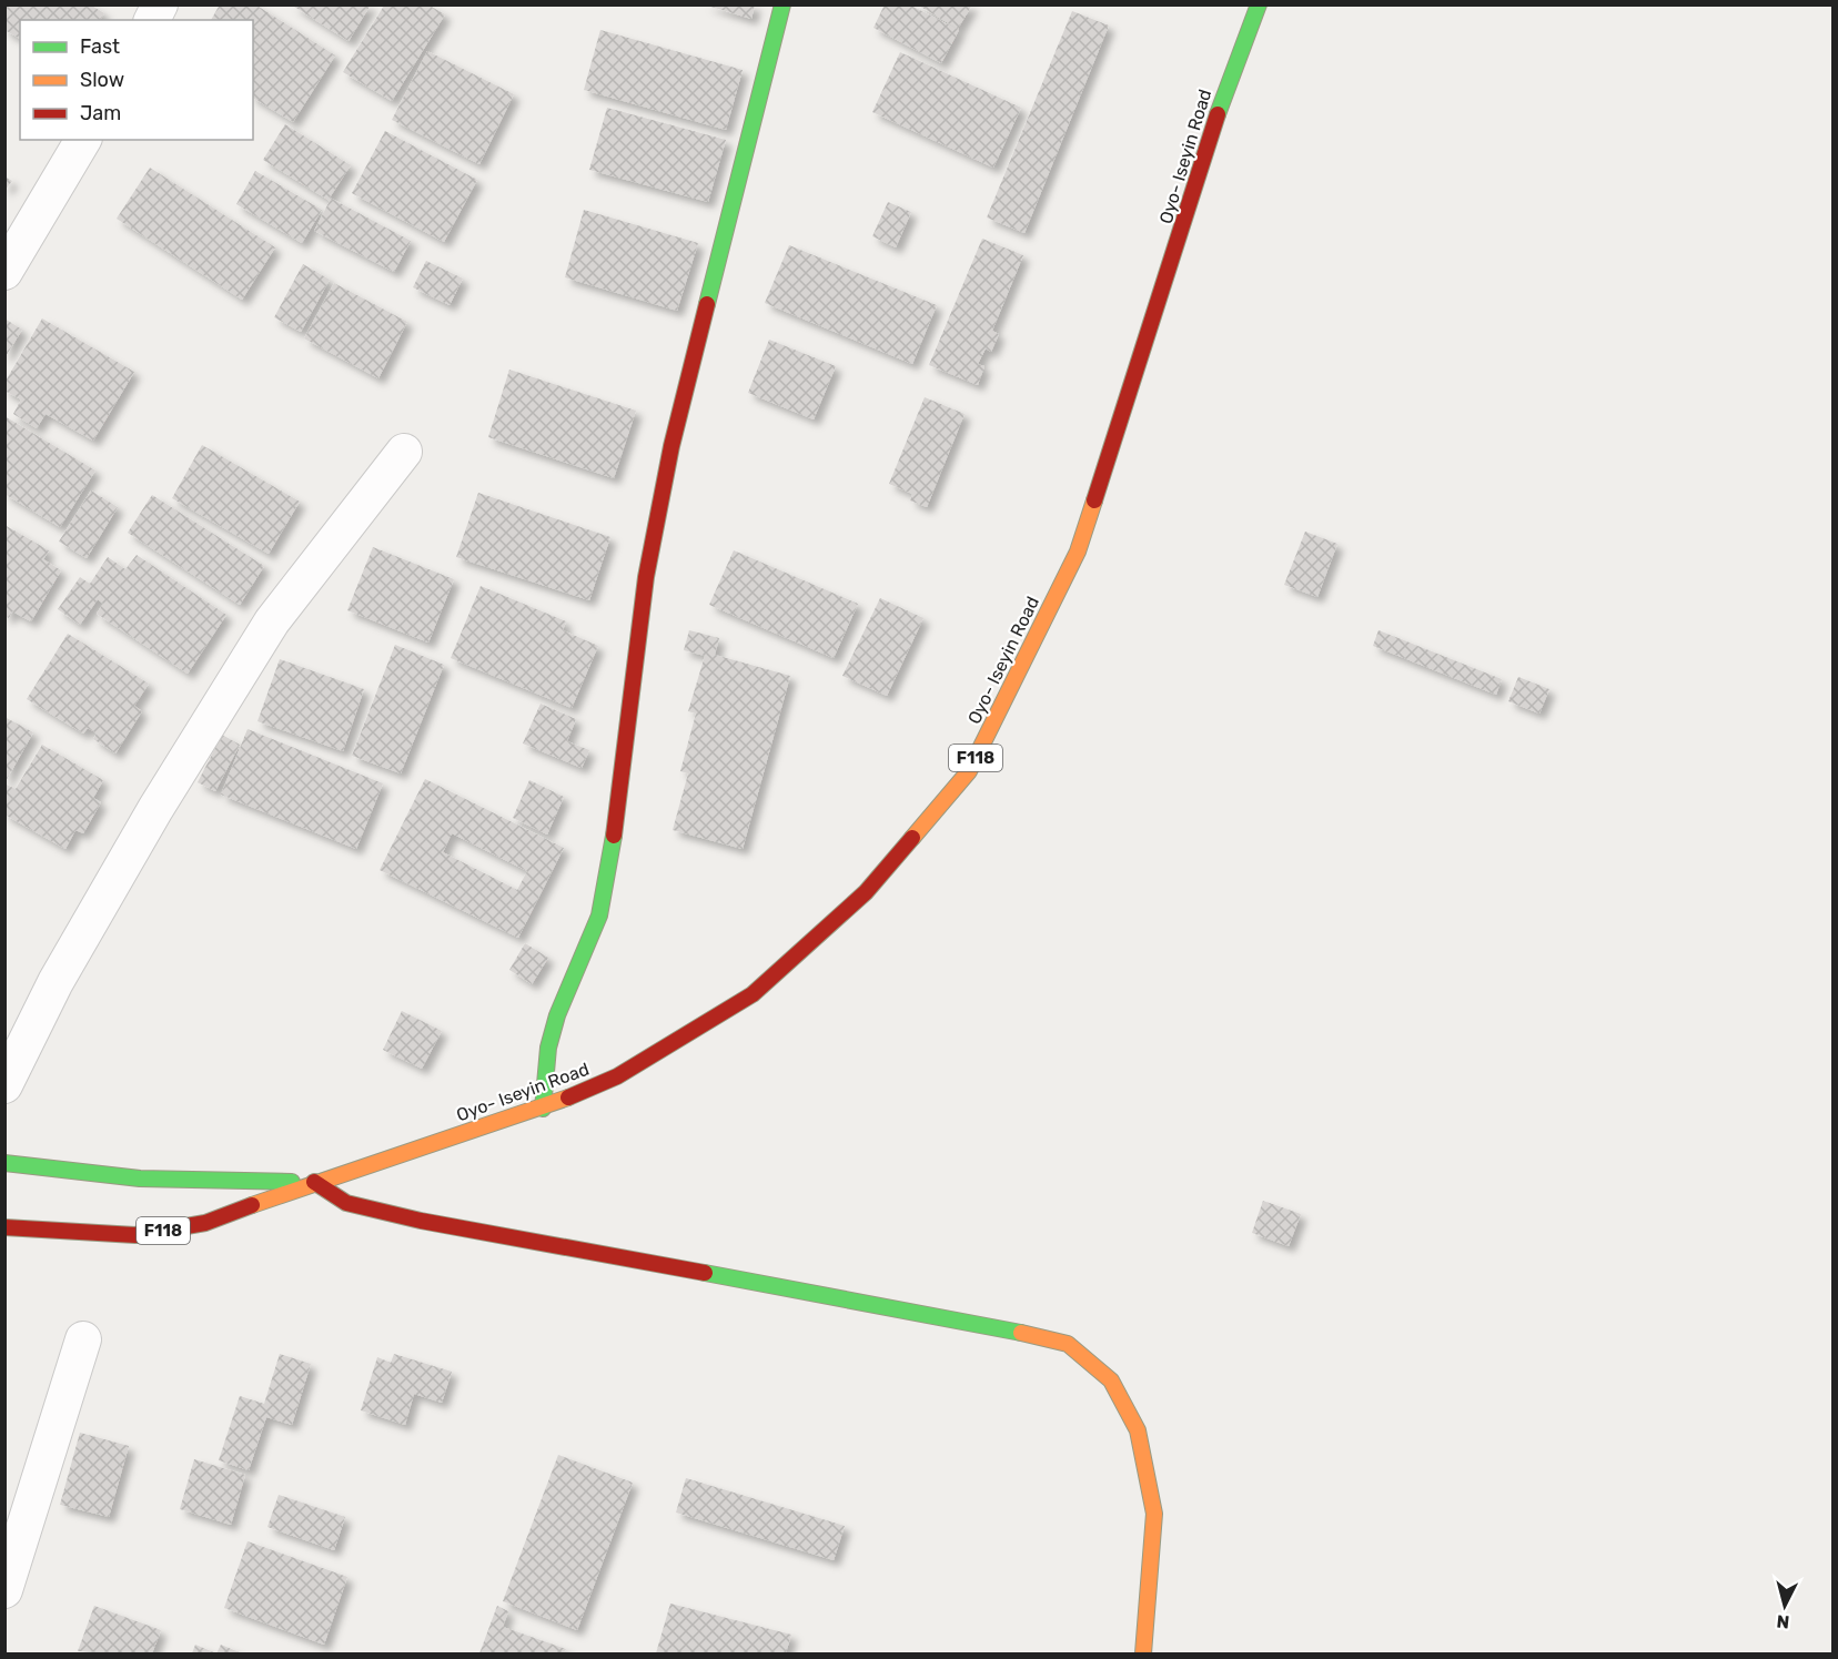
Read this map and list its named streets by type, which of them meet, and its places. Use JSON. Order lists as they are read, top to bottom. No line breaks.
{"streets":{"main road":["Oyo- Iseyin Road","F118"]},"crossings":[["Oyo- Iseyin Road","F118"]],"legend":["Fast","Slow","Jam"],"north":"bottom"}
